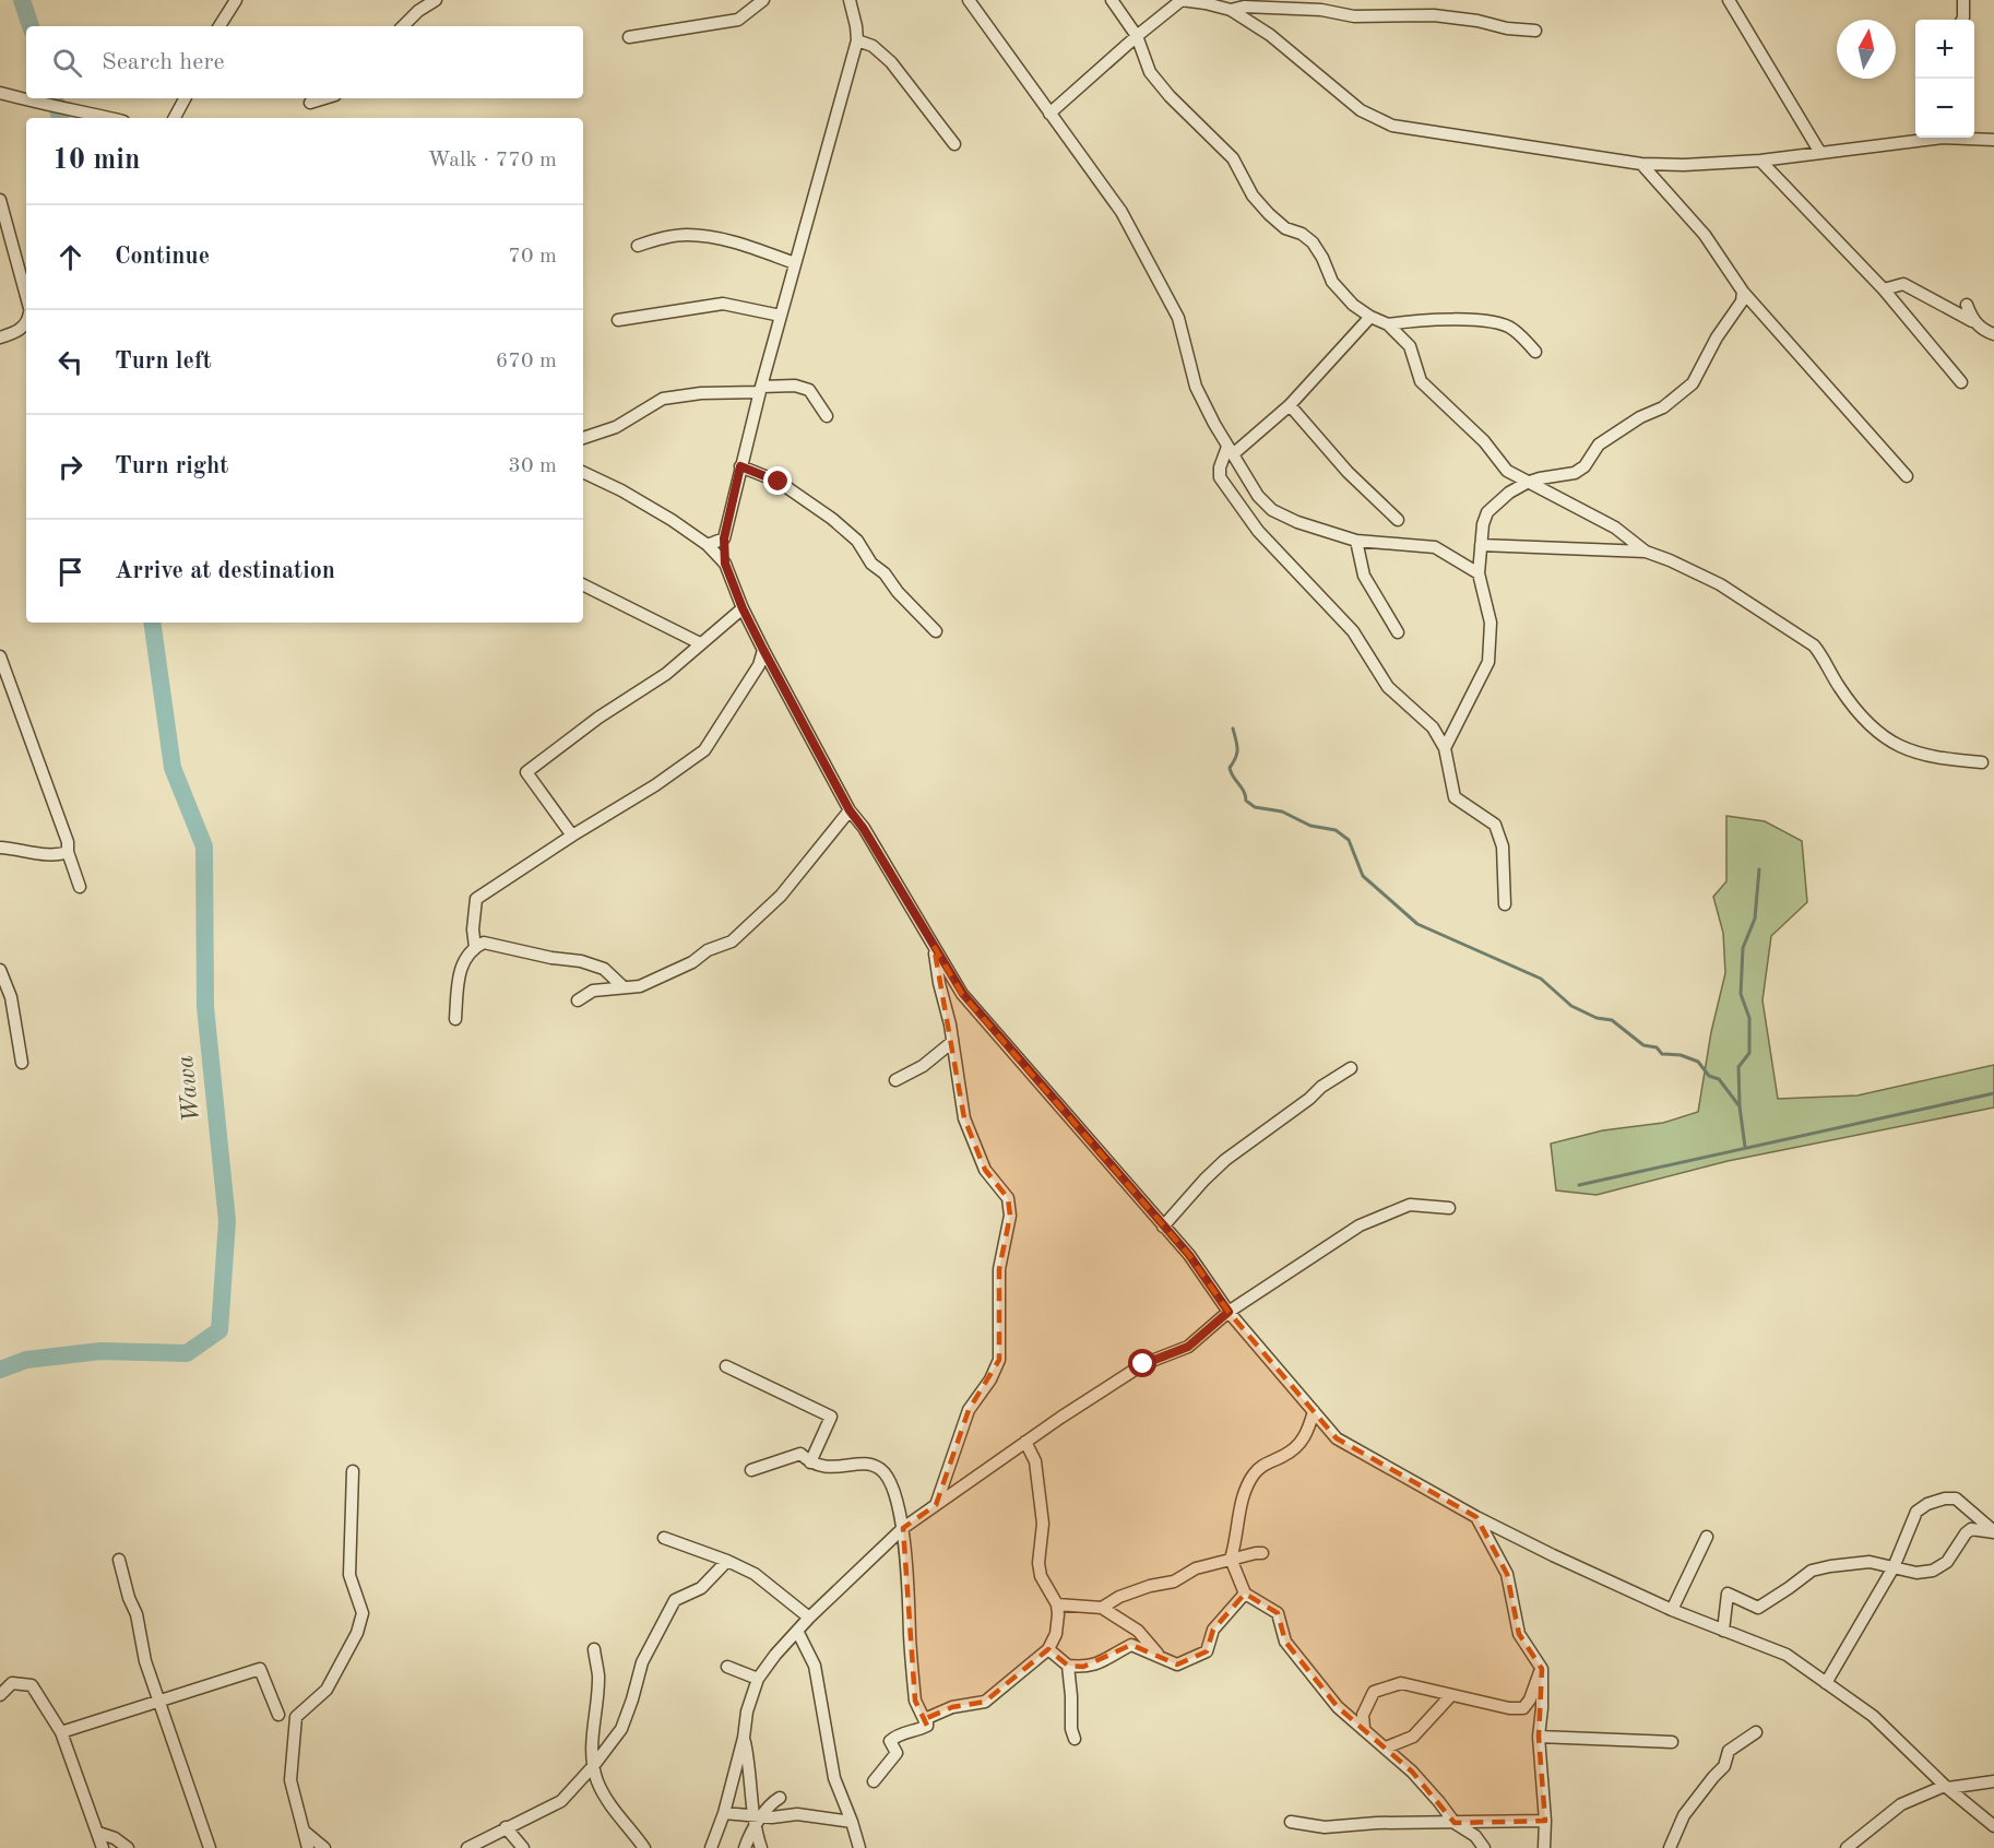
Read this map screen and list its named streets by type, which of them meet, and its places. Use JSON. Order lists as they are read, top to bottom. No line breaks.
{"water":["Wawa"],"north":"top","page":{"map_buttons":["+","−"],"search":"Search here","heading":["10 min","Walk · 770 m"],"list":[["Continue","70 m"],["Turn left","670 m"],["Turn right","30 m"],"Arrive at destination"]}}
